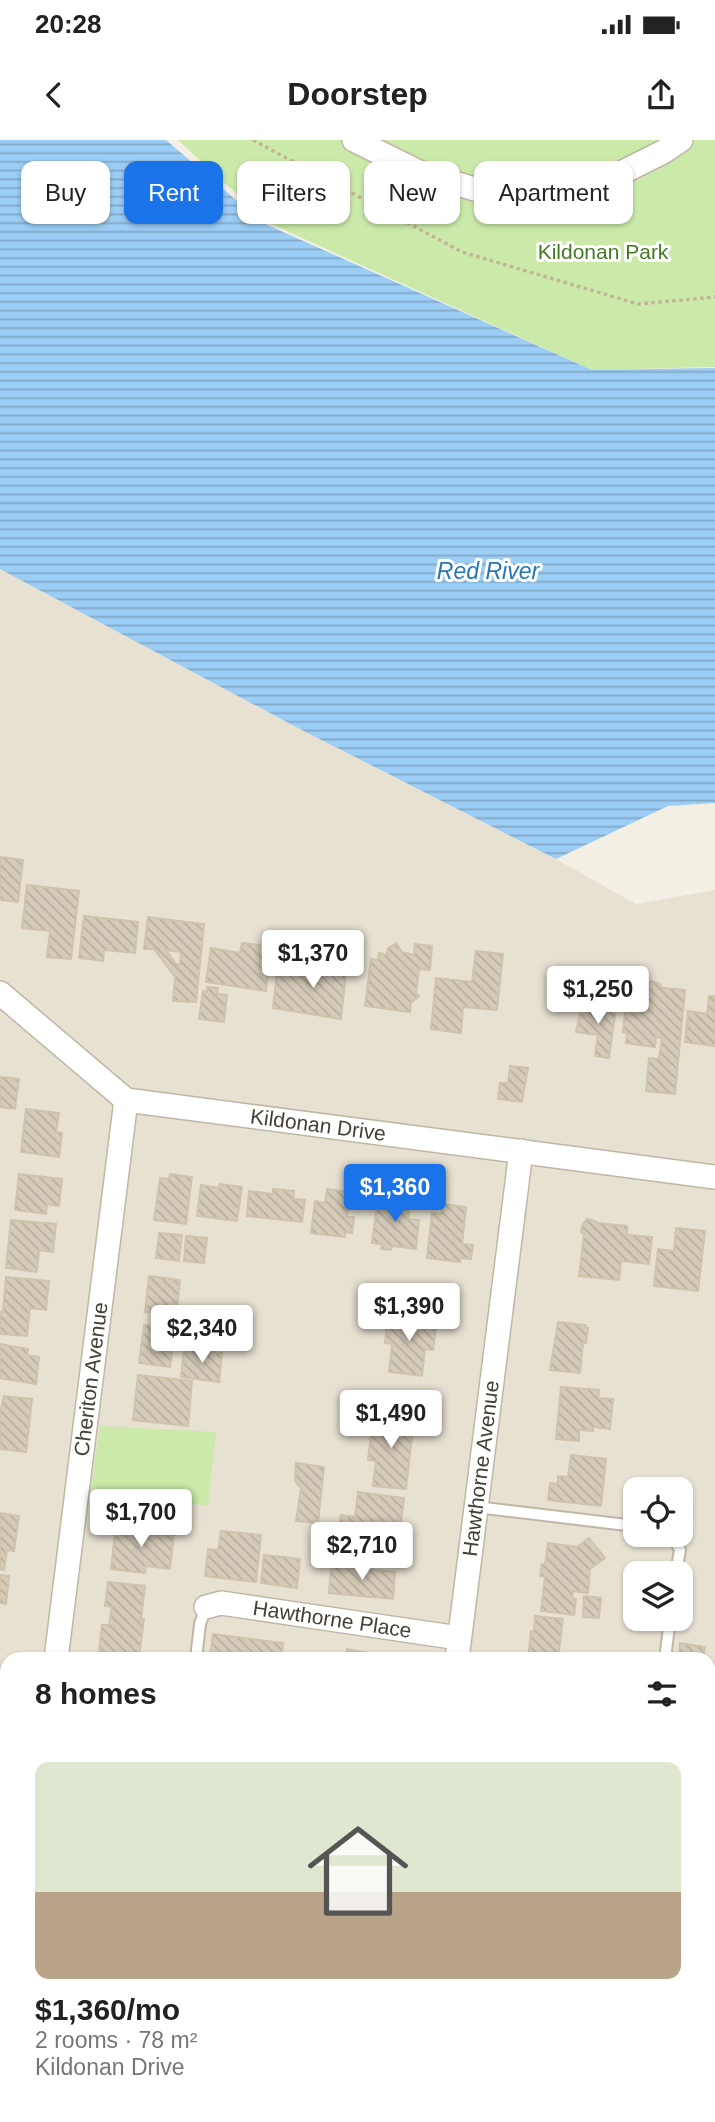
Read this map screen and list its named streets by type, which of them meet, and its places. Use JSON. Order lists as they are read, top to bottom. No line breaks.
{"streets":{"street":["Kildonan Drive","Cheriton Avenue","Hawthorne Avenue","Hawthorne Place"]},"crossings":[["Kildonan Drive","Cheriton Avenue"],["Kildonan Drive","Hawthorne Avenue"],["Hawthorne Avenue","Hawthorne Place"]],"water":["Red River"],"parks":["Kildonan Park"],"page":{"status":"20:28","header":"Doorstep","chip":["Buy","Rent","Filters","New","Apartment"],"price":["$1,370","$1,250","$1,360","$1,390","$2,340","$1,490","$1,700","$2,710"],"heading":"8 homes","list":[{"name":"$1,360/mo","note":"2 rooms · 78 m² · Kildonan Drive"}]}}
